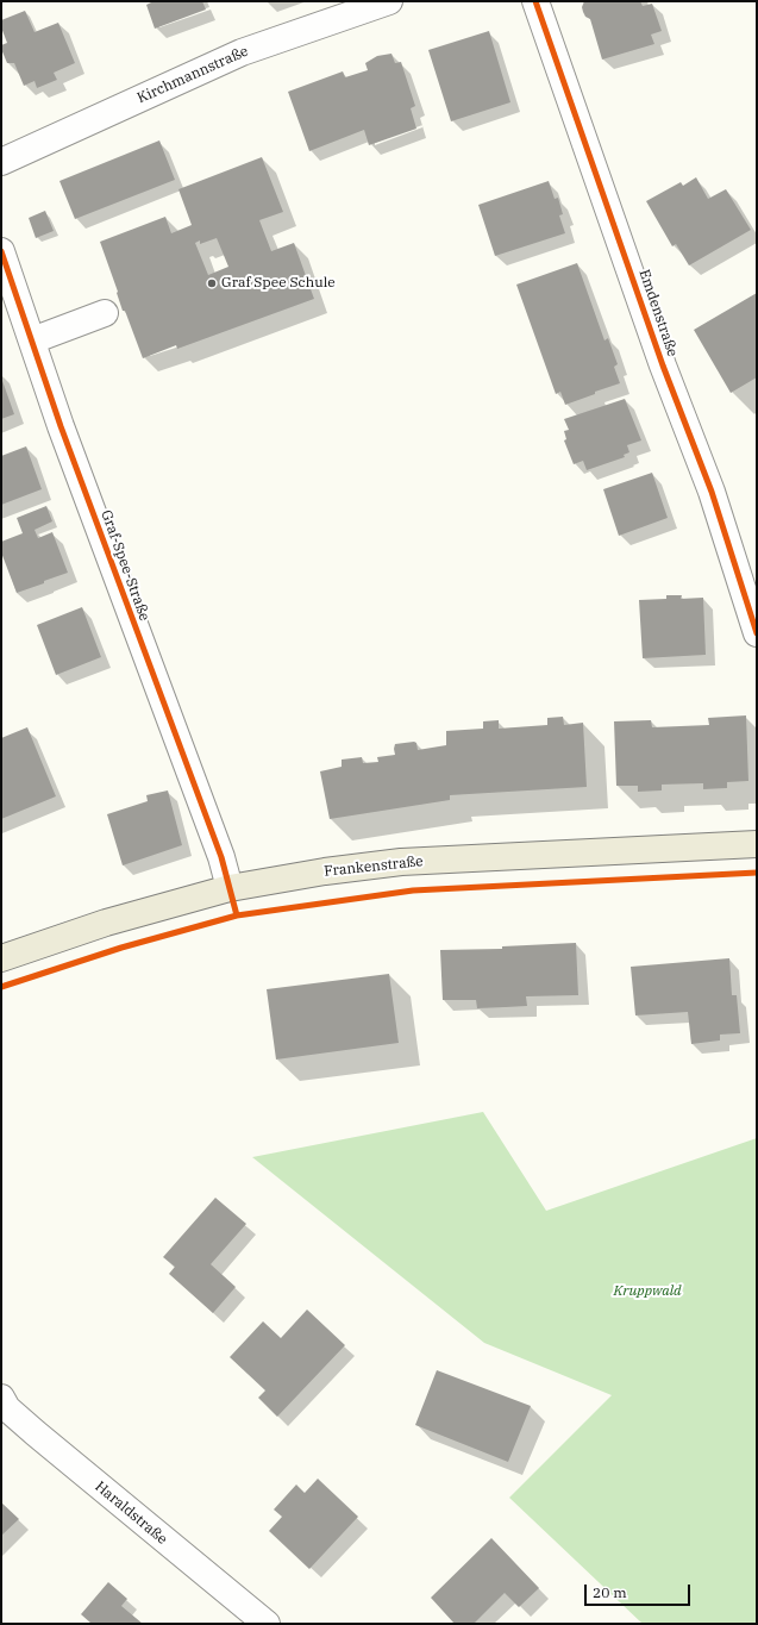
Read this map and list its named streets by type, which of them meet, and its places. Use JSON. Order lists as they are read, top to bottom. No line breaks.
{"streets":{"main road":["Frankenstraße"],"street":["Kirchmannstraße","Emdenstraße","Graf-Spee-Straße","Haraldstraße"]},"crossings":[["Graf-Spee-Straße","Frankenstraße"]],"parks":["Kruppwald"],"places":["Graf Spee Schule"],"scale_bar":"20 m"}
